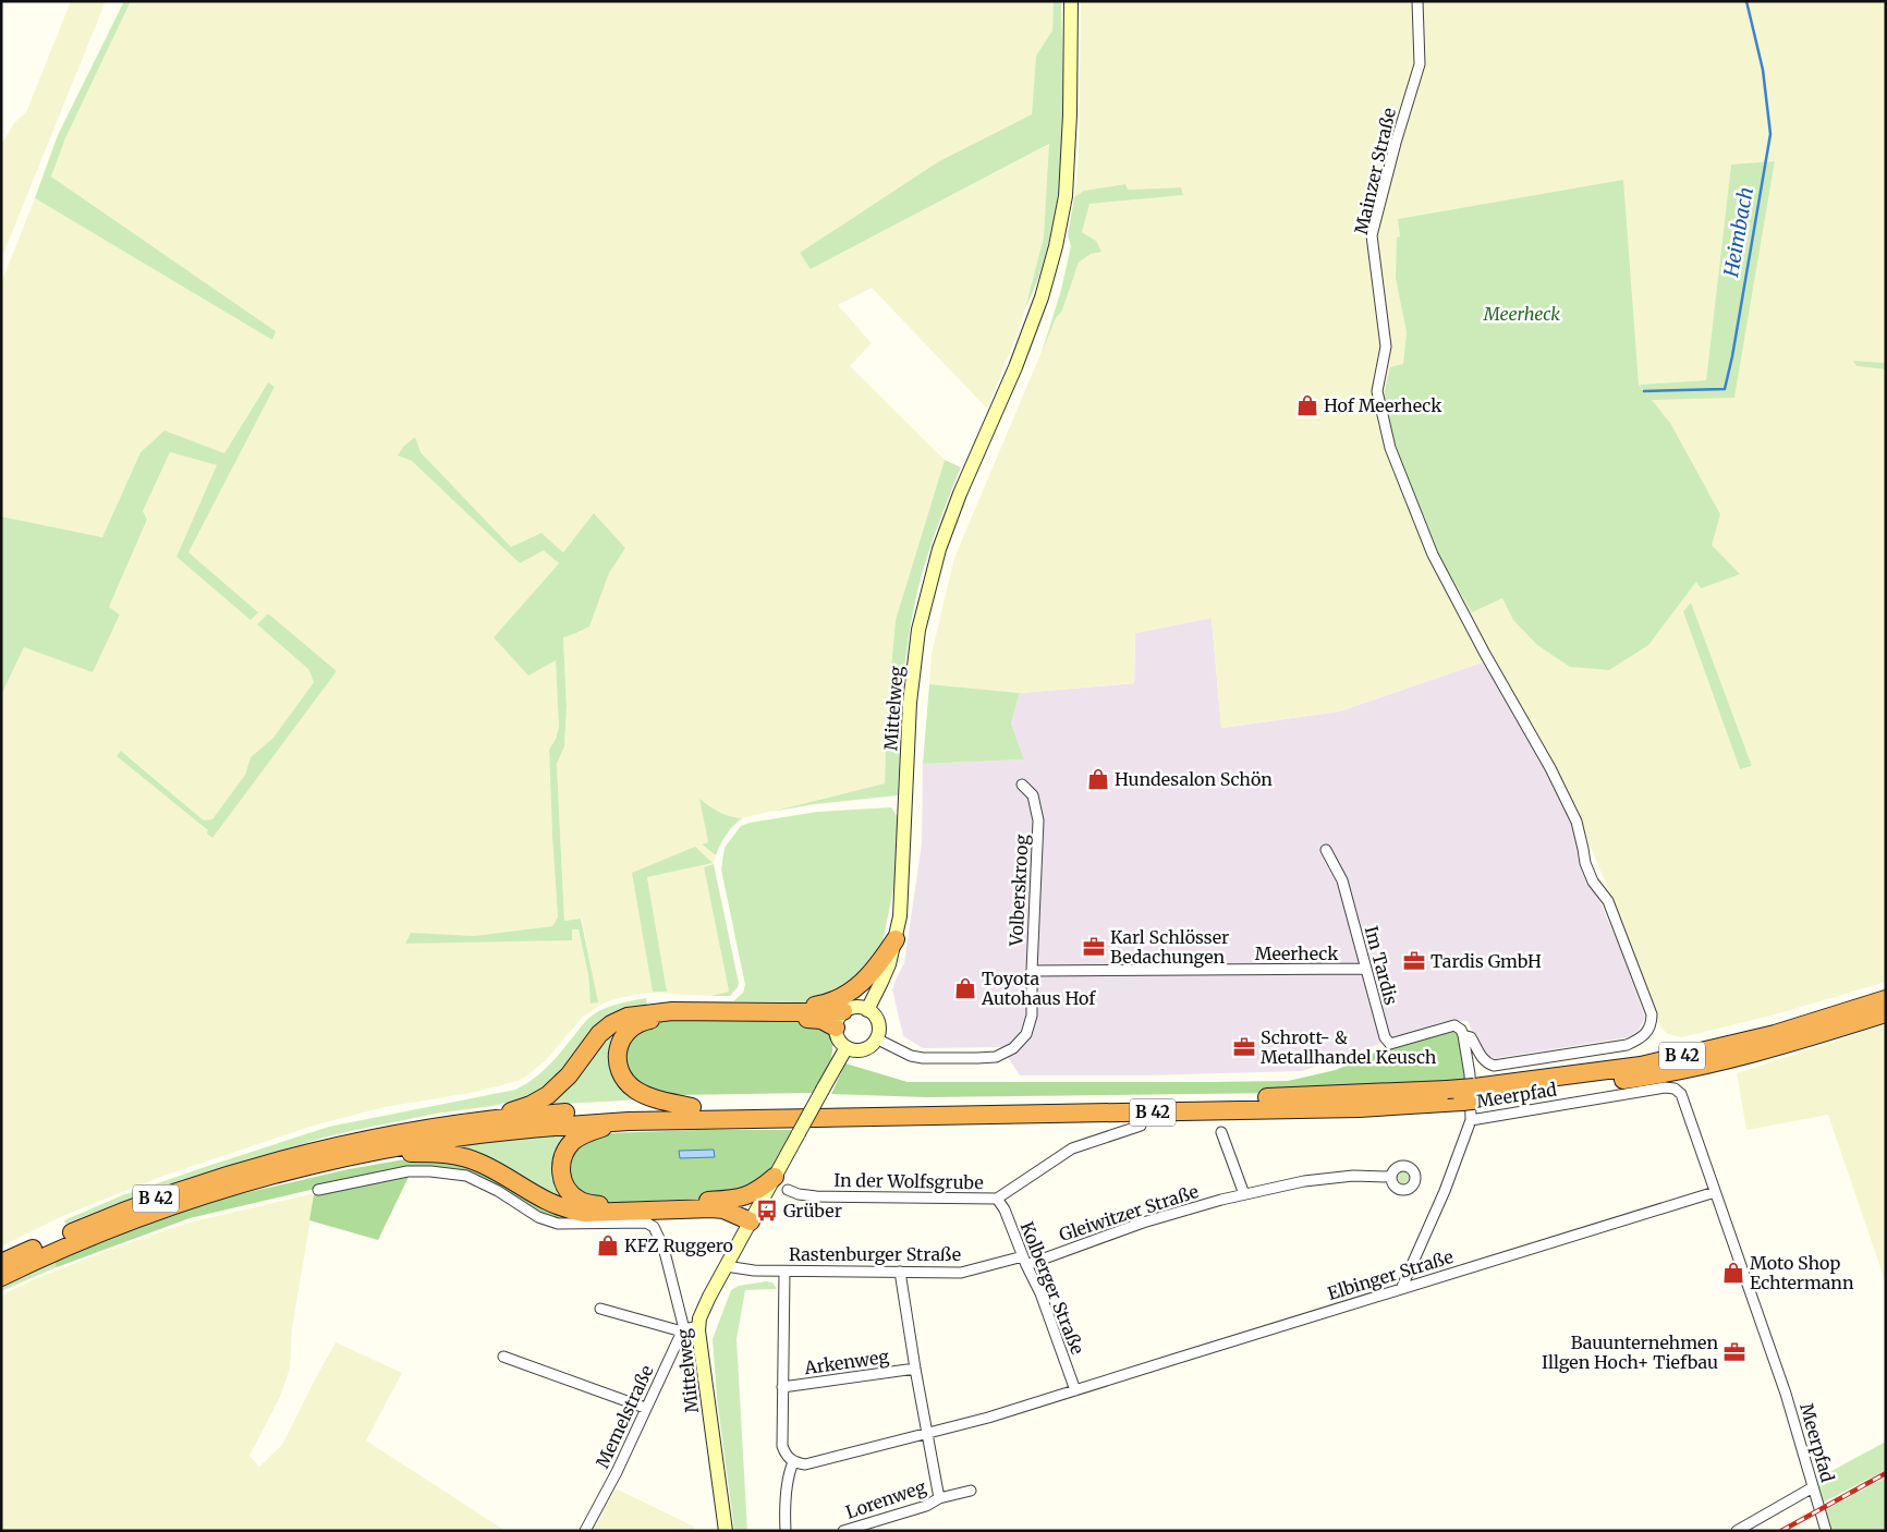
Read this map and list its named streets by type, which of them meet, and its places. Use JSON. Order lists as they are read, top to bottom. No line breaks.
{"streets":{"highway":["B 42"],"main road":["Mittelweg"],"street":["Mainzer Straße","Volberskroog","Meerheck","Im Tardis","Meerpfad","In der Wolfsgrube","Gleiwitzer Straße","Rastenburger Straße","Elbinger Straße","Kolberger Straße","Arkenweg","Memelstraße","Lorenweg"]},"crossings":[["Mainzer Straße","Meerpfad"],["Mittelweg","Volberskroog"],["Mittelweg","Rastenburger Straße"],["Mittelweg","Memelstraße"],["Volberskroog","Meerheck"],["Meerheck","Im Tardis"],["Im Tardis","Meerpfad"],["Meerpfad","Elbinger Straße"],["In der Wolfsgrube","Kolberger Straße"],["Gleiwitzer Straße","Rastenburger Straße"],["Gleiwitzer Straße","Kolberger Straße"],["Rastenburger Straße","Kolberger Straße"],["Rastenburger Straße","Lorenweg"],["Elbinger Straße","Kolberger Straße"],["Elbinger Straße","Lorenweg"],["Arkenweg","Lorenweg"]],"water":["Heimbach"],"parks":["Meerheck"],"places":{"shop":["Hof Meerheck","Hundesalon Schön","Toyota Autohaus Hof","KFZ Ruggero","Moto Shop Echtermann"],"office":["Karl Schlösser Bedachungen","Tardis GmbH","Schrott- & Metallhandel Keusch","Bauunternehmen Illgen Hoch+ Tiefbau"],"bus stop":["Grüber"]}}
